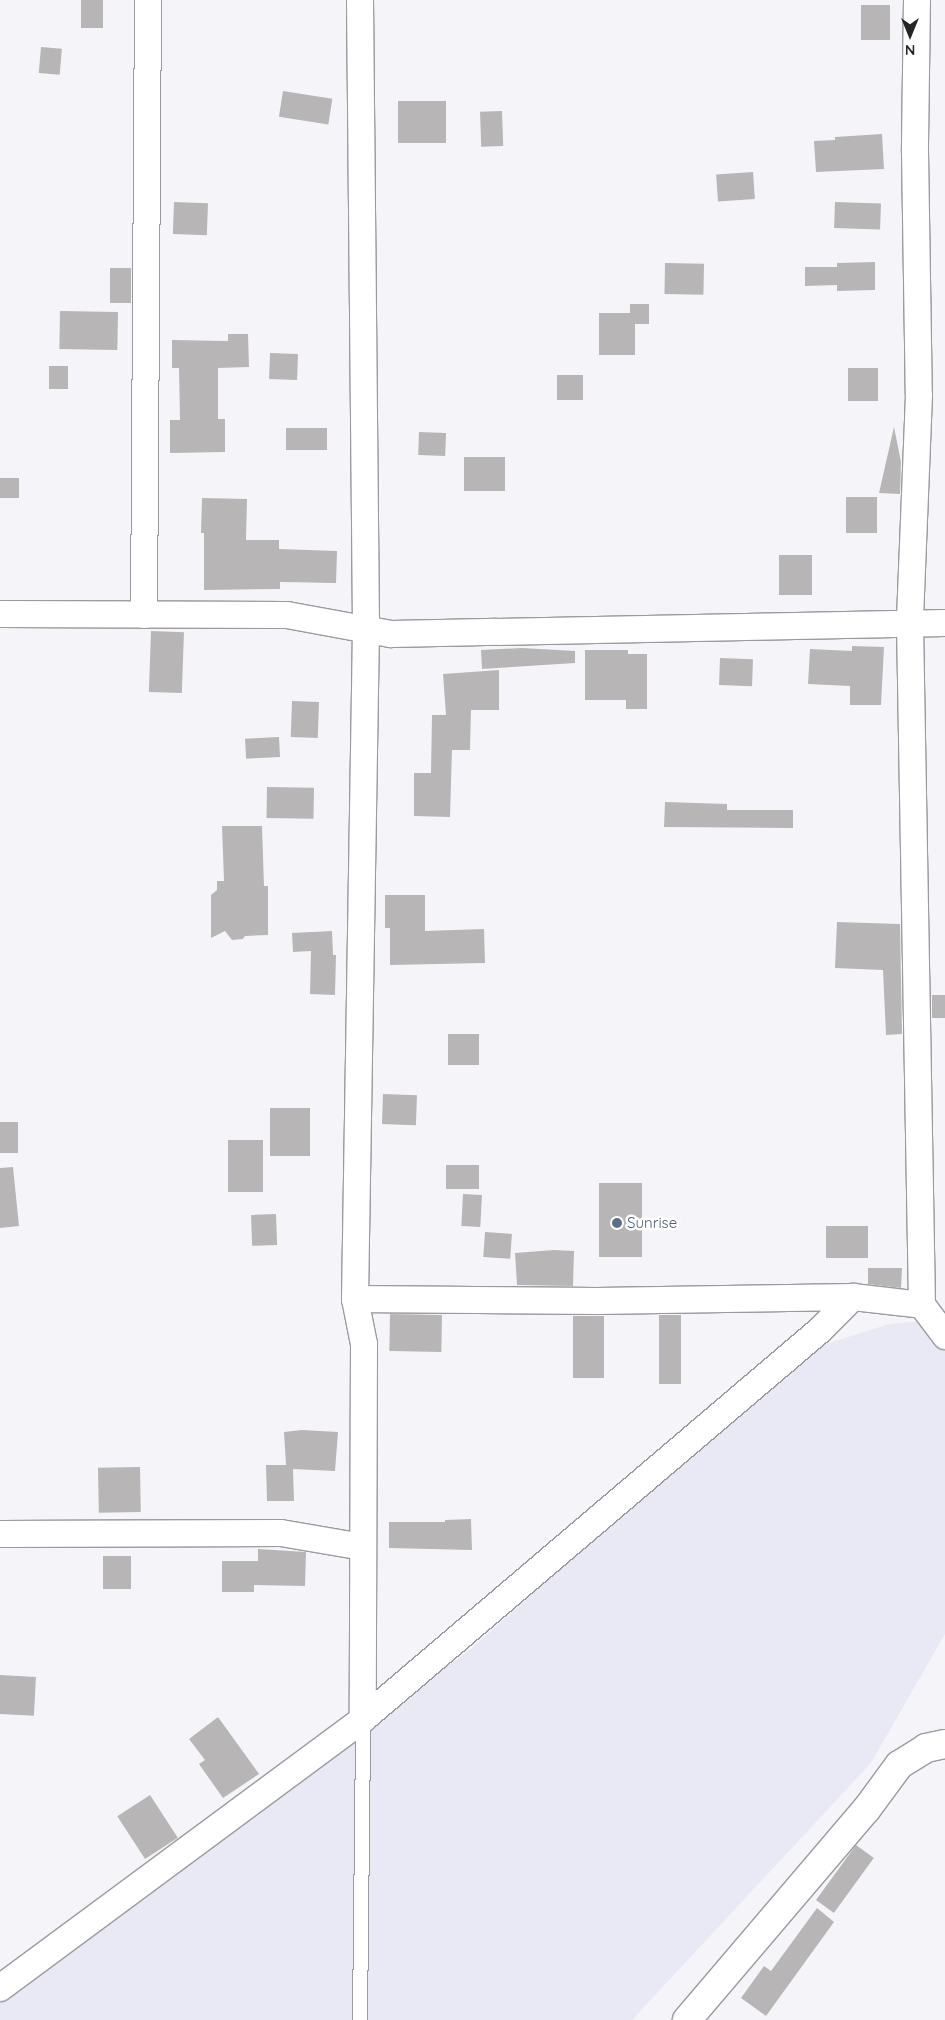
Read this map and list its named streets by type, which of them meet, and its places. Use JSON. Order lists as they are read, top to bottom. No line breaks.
{"places":["Sunrise"],"north":"bottom"}
